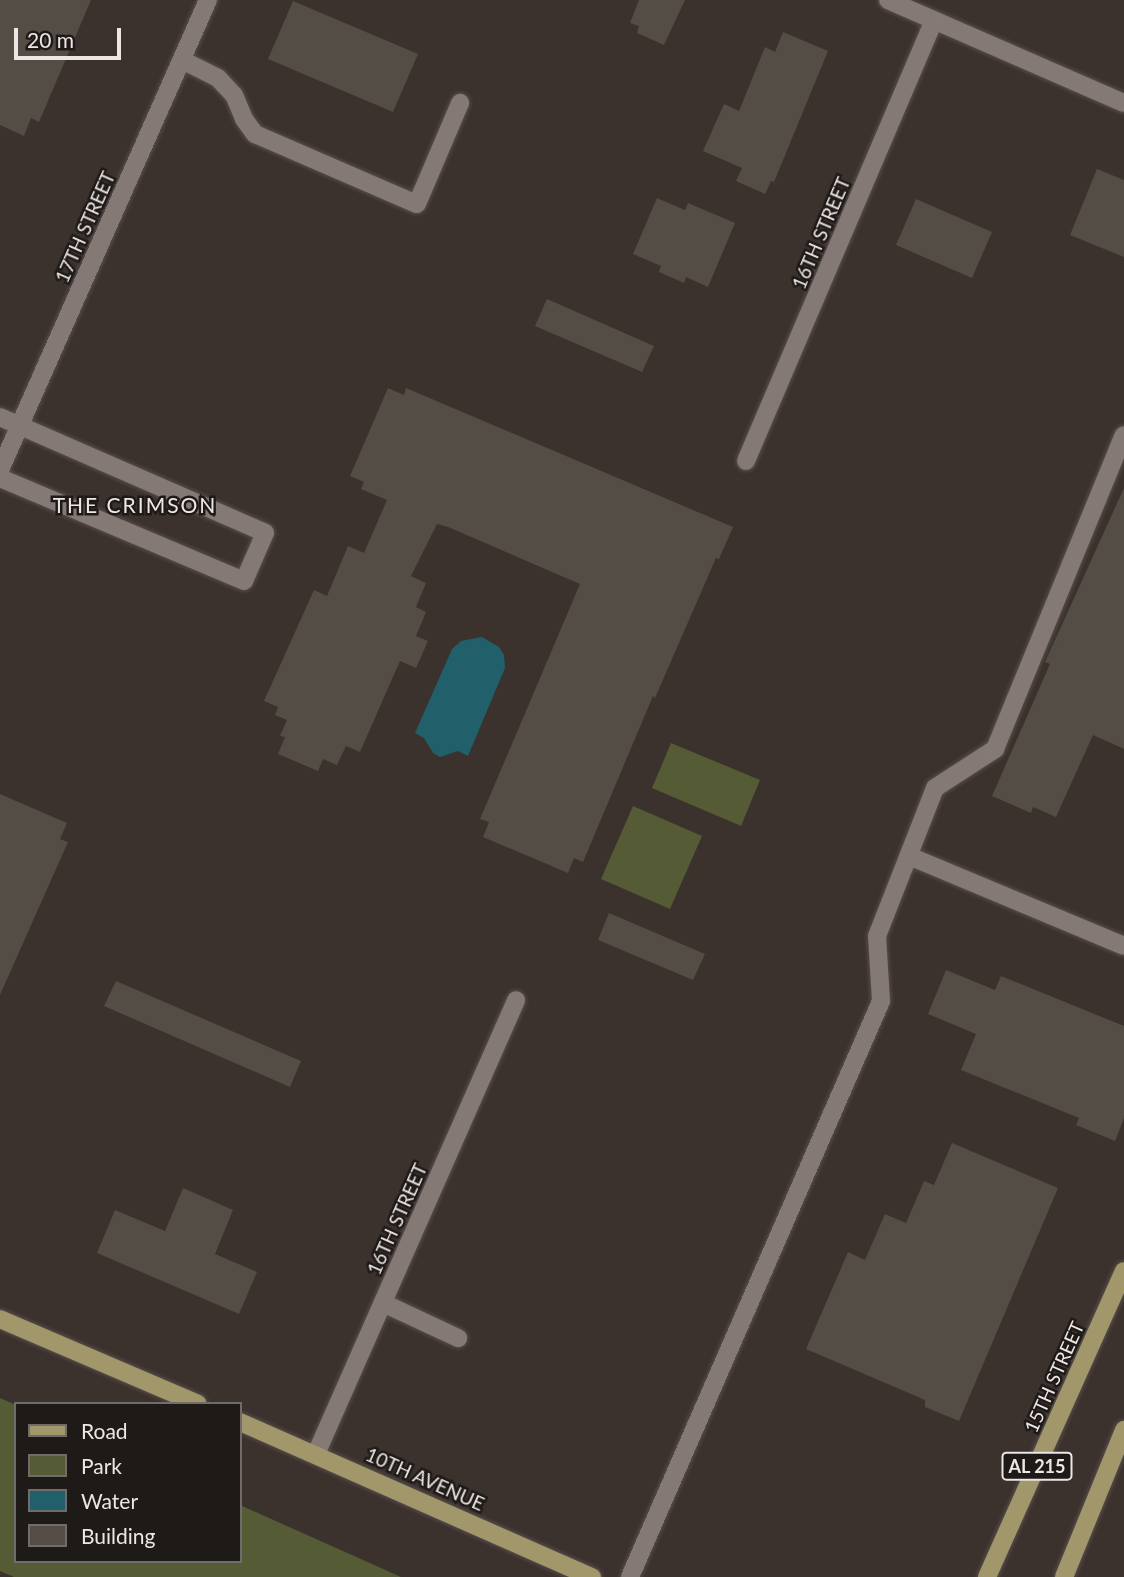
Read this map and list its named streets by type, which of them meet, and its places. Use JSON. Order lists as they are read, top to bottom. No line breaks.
{"streets":{"main road":["15TH STREET","AL 215","10TH AVENUE"],"street":["17TH STREET","16TH STREET"]},"crossings":[["16TH STREET","10TH AVENUE"]],"districts":["THE CRIMSON"],"legend":["Road","Park","Water","Building"],"scale_bar":"20 m"}
